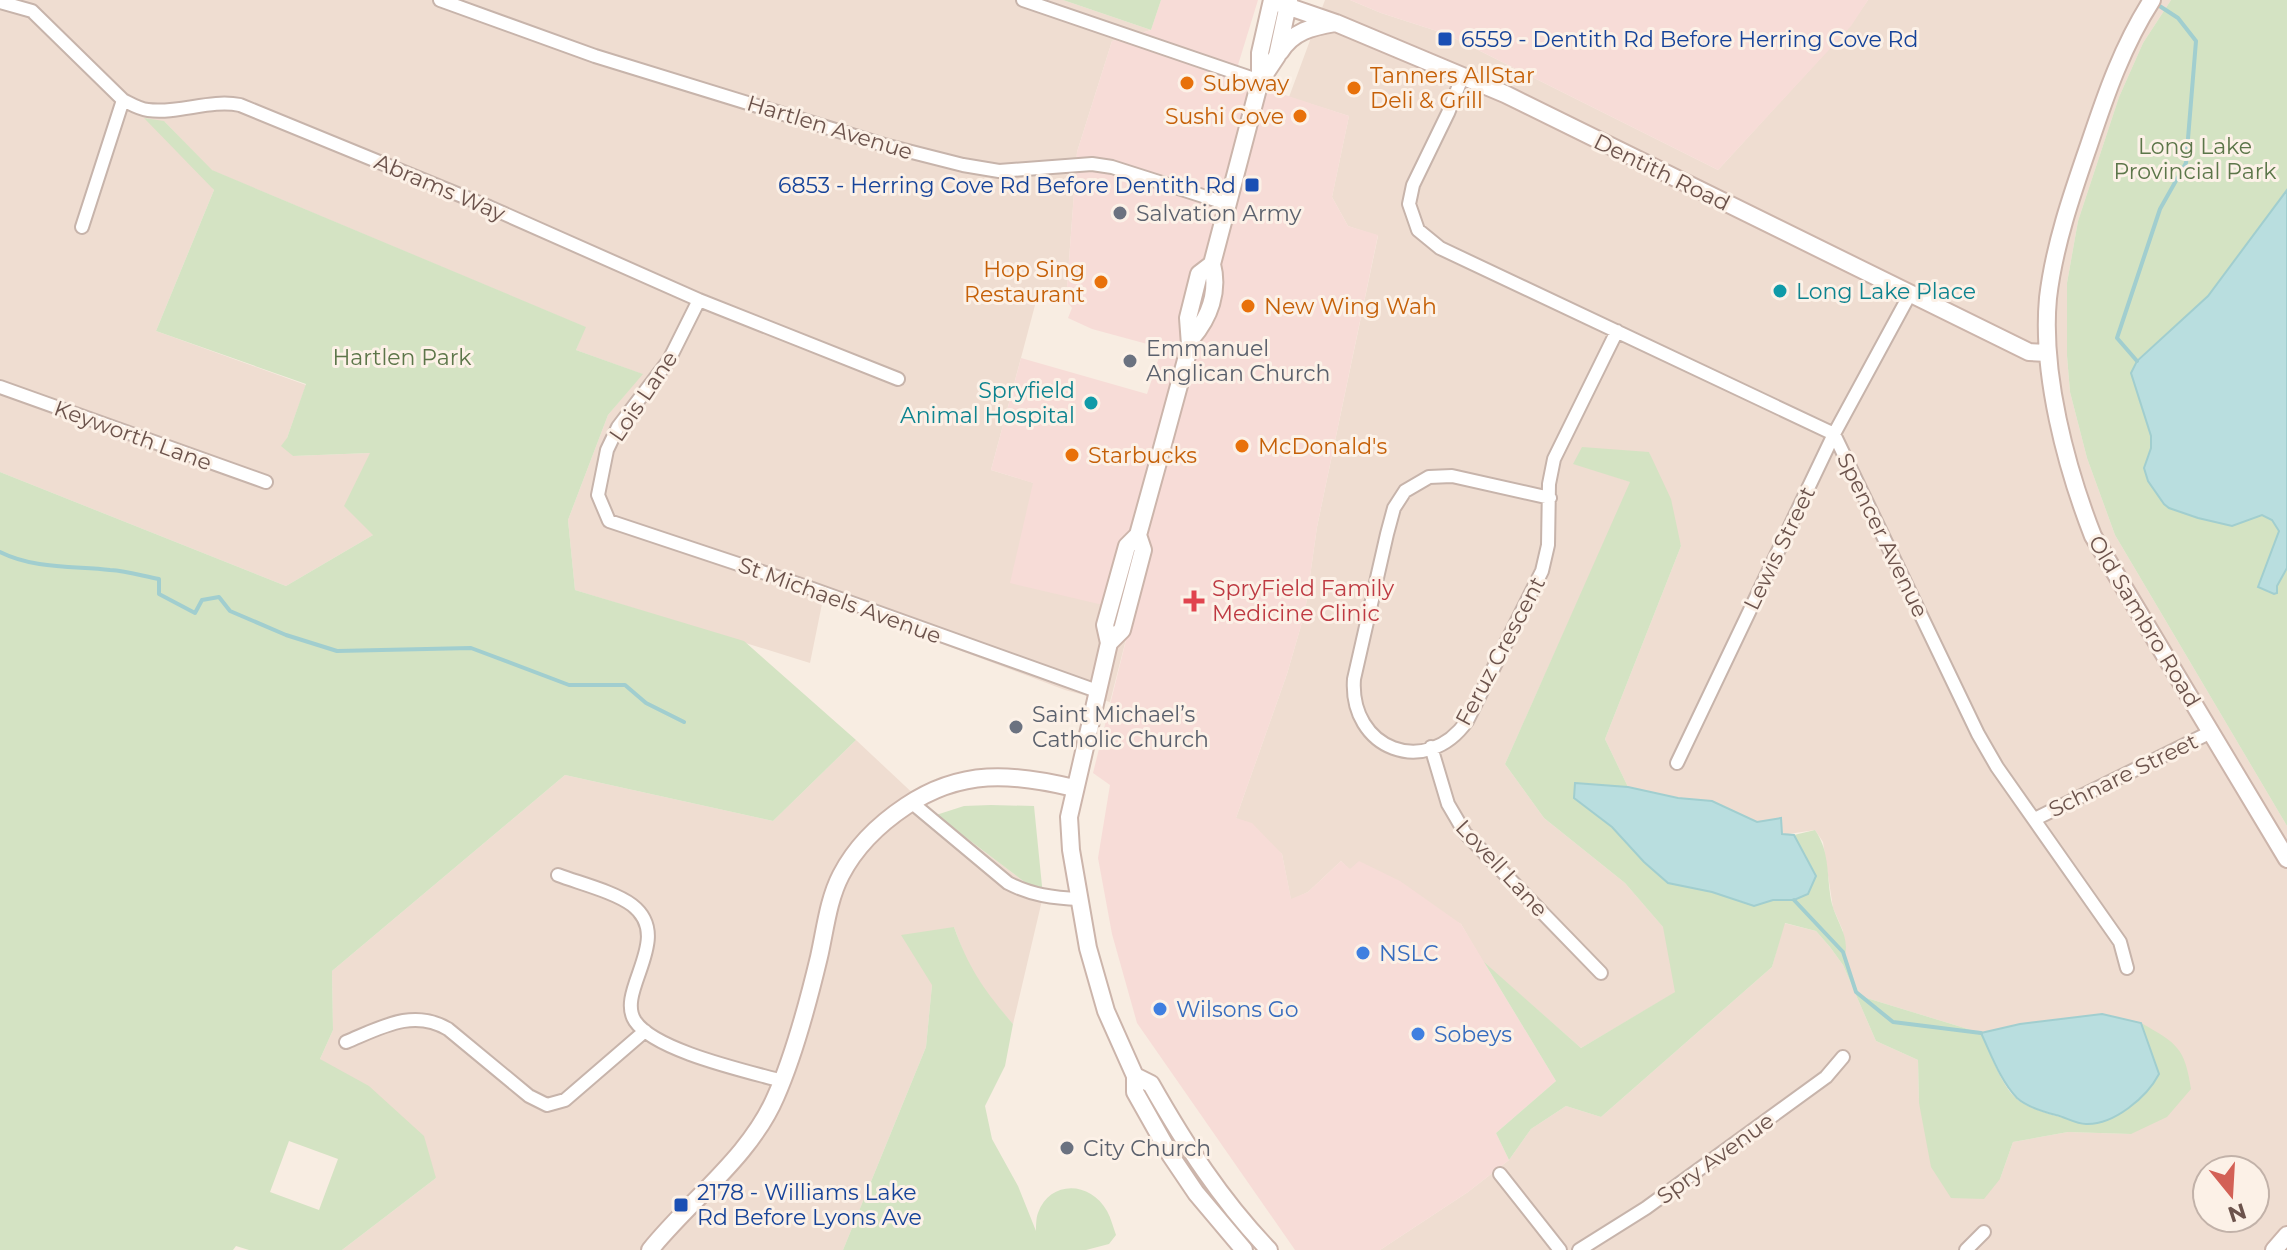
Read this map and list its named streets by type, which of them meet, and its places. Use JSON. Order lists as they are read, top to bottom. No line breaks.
{"streets":{"main road":["Dentith Road","Old Sambro Road"],"street":["Hartlen Avenue","Abrams Way","Lois Lane","Keyworth Lane","Spencer Avenue","Lewis Street","St Michaels Avenue","Feruz Crescent","Schnare Street","Lovell Lane","Spry Avenue"]},"crossings":[["Dentith Road","Spencer Avenue"],["Dentith Road","Lewis Street"],["Dentith Road","Old Sambro Road"],["Abrams Way","Lois Lane"],["Lois Lane","St Michaels Avenue"],["Spencer Avenue","Lewis Street"],["Spencer Avenue","Feruz Crescent"],["Spencer Avenue","Schnare Street"],["Old Sambro Road","Schnare Street"],["Feruz Crescent","Lovell Lane"]],"parks":["Long Lake Provincial Park","Hartlen Park"],"places":{"transit":["6559 - Dentith Rd Before Herring Cove Rd","6853 - Herring Cove Rd Before Dentith Rd","2178 - Williams Lake Rd Before Lyons Ave"],"other":["Subway","Tanners AllStar Deli & Grill","Sushi Cove","Salvation Army","Hop Sing Restaurant","Long Lake Place","New Wing Wah","Emmanuel Anglican Church","Spryfield Animal Hospital","McDonald's","Starbucks","Saint Michael’s Catholic Church","NSLC","Wilsons Go","Sobeys","City Church"],"health":["SpryField Family Medicine Clinic"]},"north":"bottom"}
